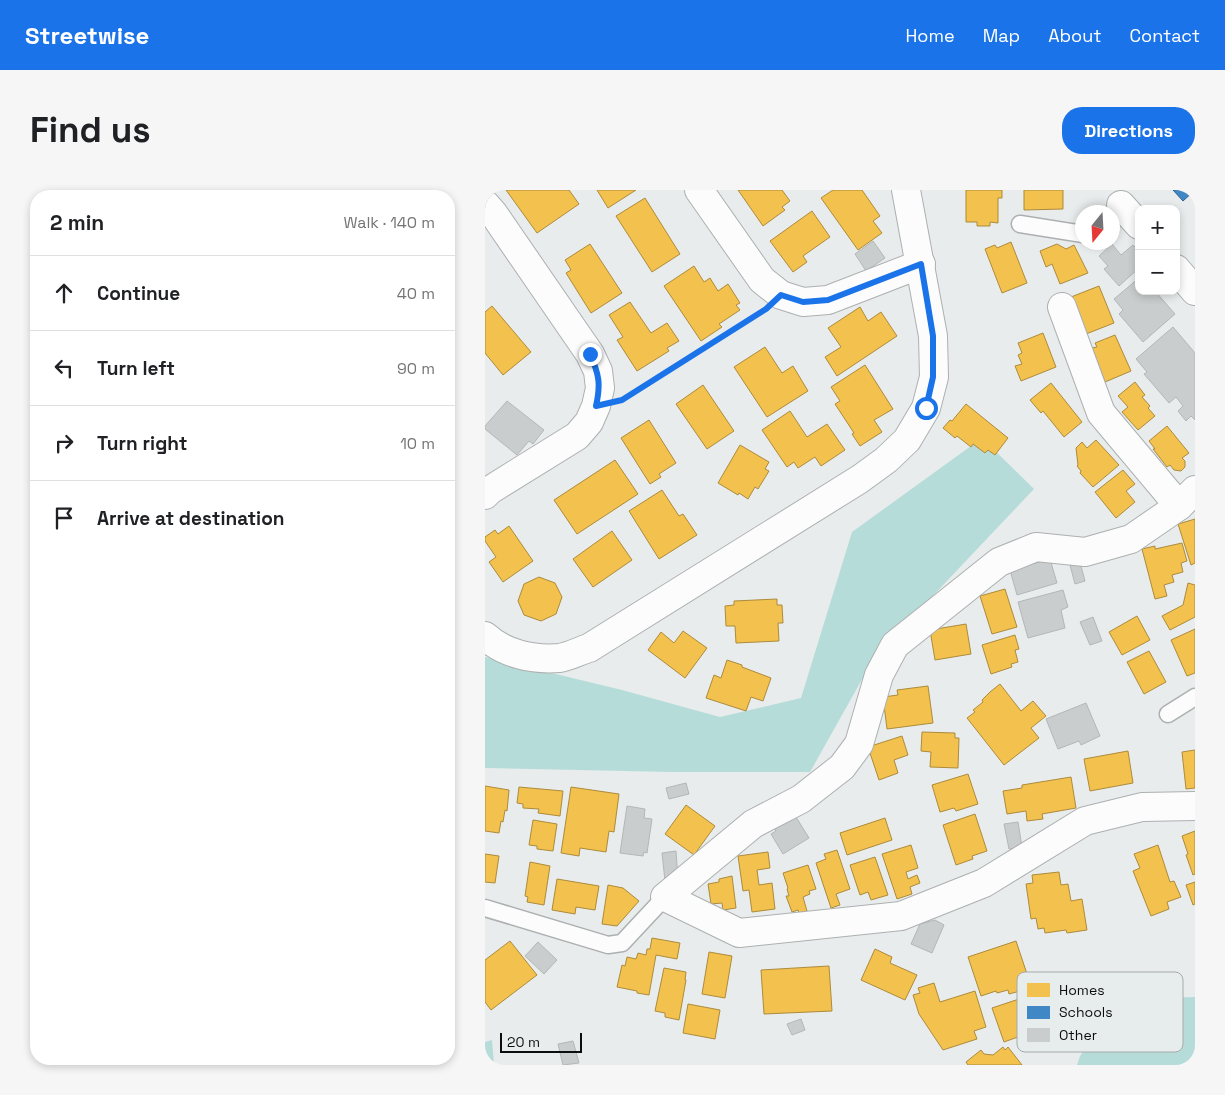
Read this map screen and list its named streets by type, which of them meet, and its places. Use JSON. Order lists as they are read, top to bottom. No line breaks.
{"legend":["Homes","Schools","Other"],"scale_bar":"20 m","north":"bottom","page":{"header":"Streetwise","nav":["Home","Map","About","Contact"],"buttons":"Directions","title":"Find us","heading":["2 min","Walk · 140 m"],"map_buttons":["+","−"],"list":[["Continue","40 m"],["Turn left","90 m"],["Turn right","10 m"],"Arrive at destination"],"scale":"20 m"}}
